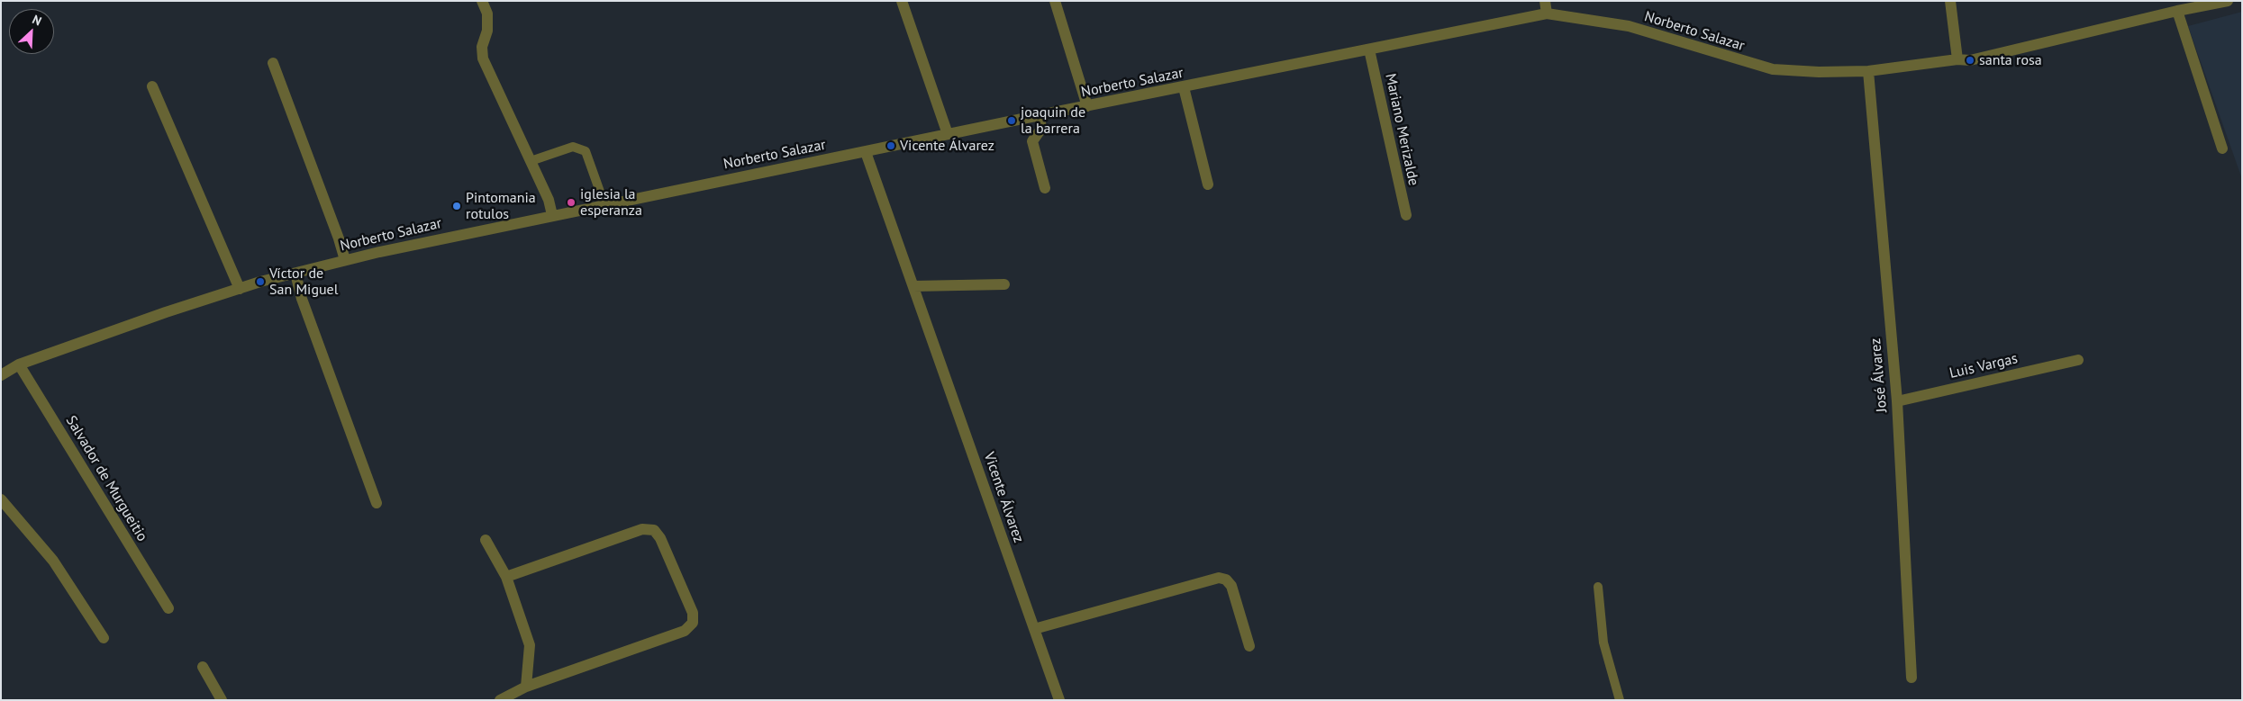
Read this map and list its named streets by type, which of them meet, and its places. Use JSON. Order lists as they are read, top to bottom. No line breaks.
{"streets":{"street":["Norberto Salazar","Mariano Merizalde","Luis Vargas","José Álvarez","Salvador de Murgueitio","Vicente Álvarez"]},"crossings":[["Norberto Salazar","Mariano Merizalde"],["Norberto Salazar","José Álvarez"],["Norberto Salazar","Salvador de Murgueitio"],["Norberto Salazar","Vicente Álvarez"],["Luis Vargas","José Álvarez"]],"places":["santa rosa","joaquin de la barrera","Vicente Álvarez","iglesia la esperanza","Pintomania rotulos","Víctor de San Miguel"],"north":"top right"}
